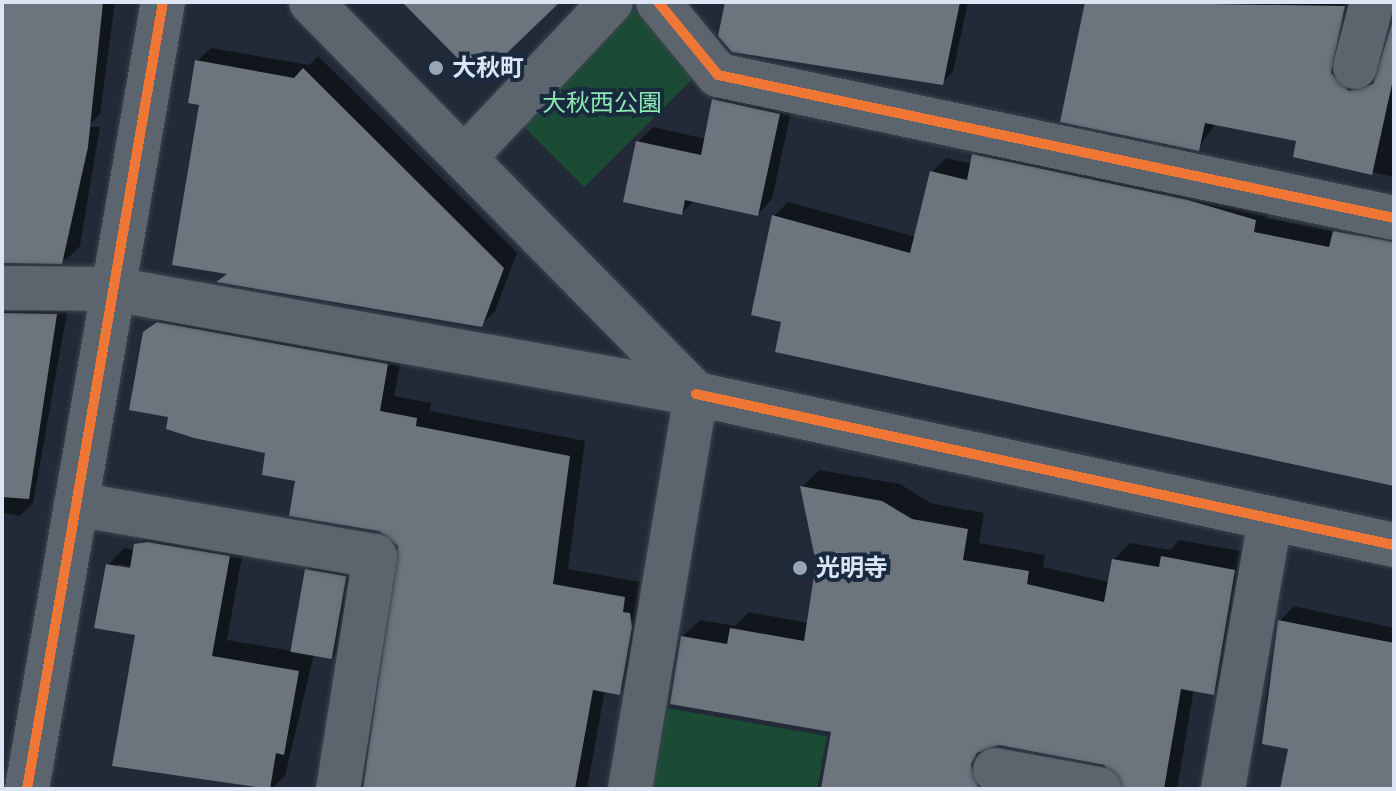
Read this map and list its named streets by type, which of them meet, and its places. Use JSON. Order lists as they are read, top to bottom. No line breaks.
{"parks":["大秋西公園"],"places":["大秋町","光明寺"]}
